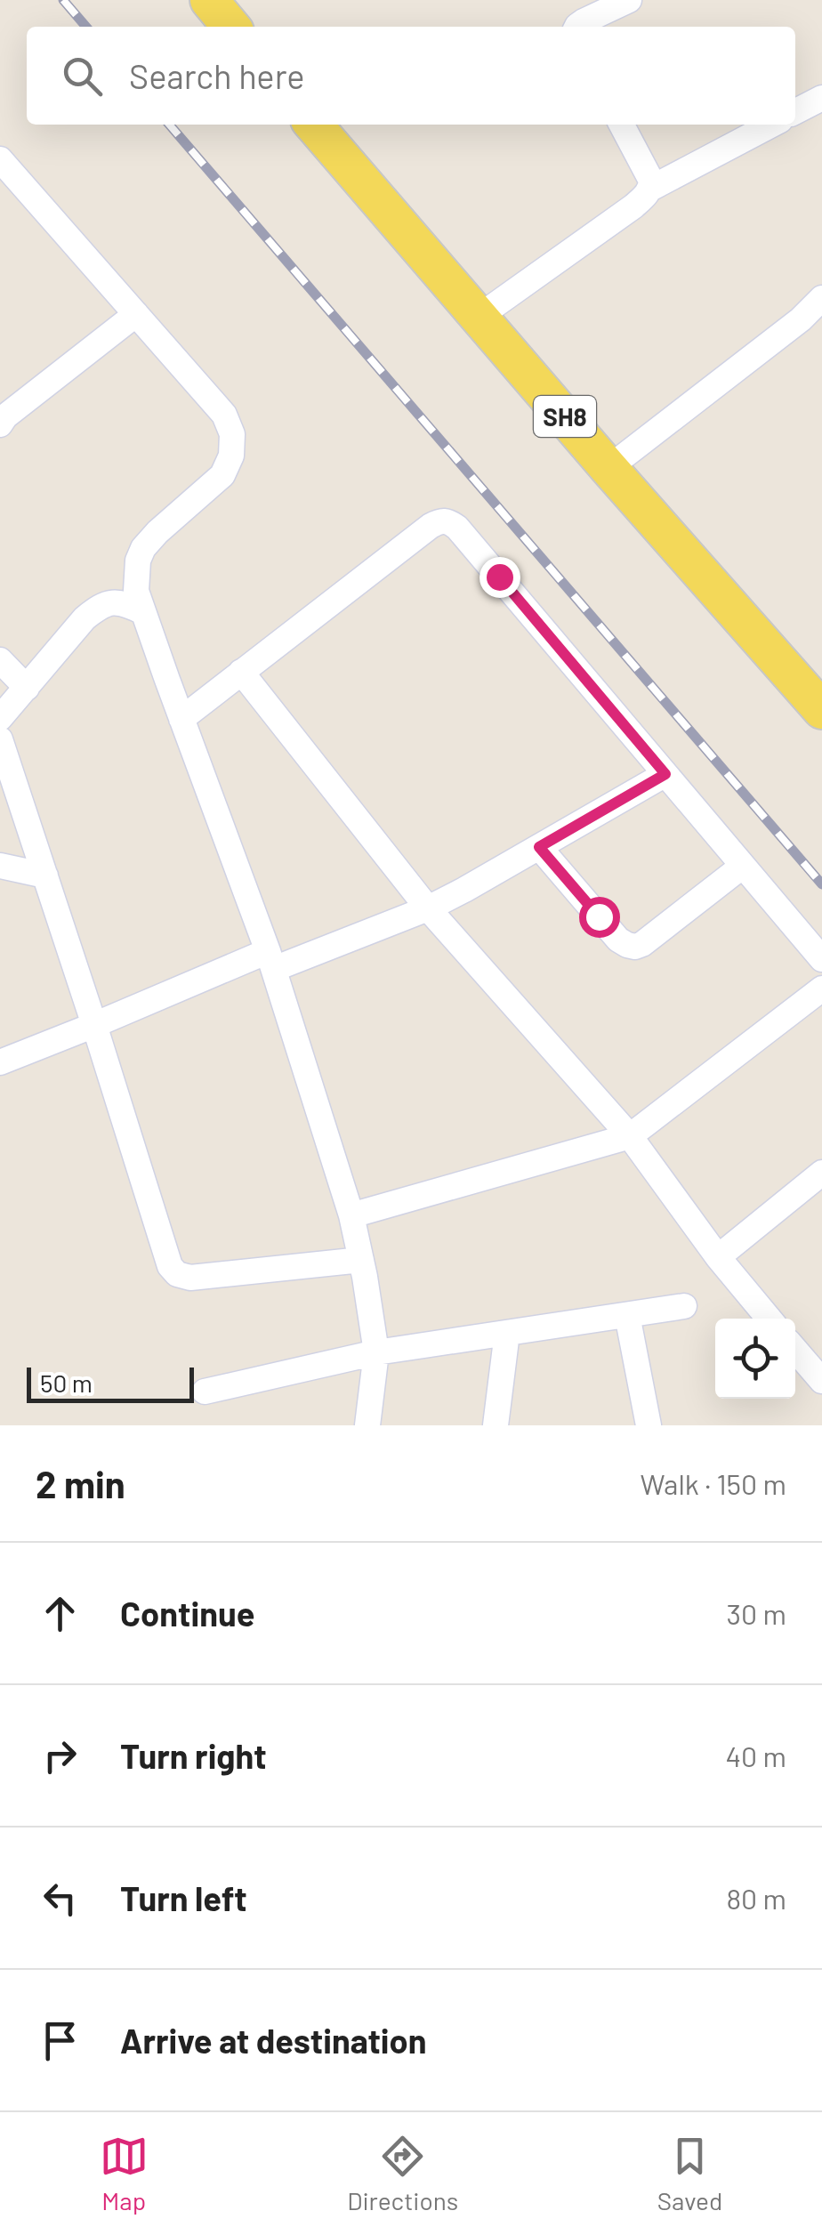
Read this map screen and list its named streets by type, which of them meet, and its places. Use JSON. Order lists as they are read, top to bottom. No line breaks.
{"streets":{"main road":["SH8"]},"scale_bar":"50 m","page":{"search":"Search here","scale":"50 m","heading":["2 min","Walk · 150 m"],"list":[["Continue","30 m"],["Turn right","40 m"],["Turn left","80 m"],"Arrive at destination"],"nav":["Map","Directions","Saved"]}}
